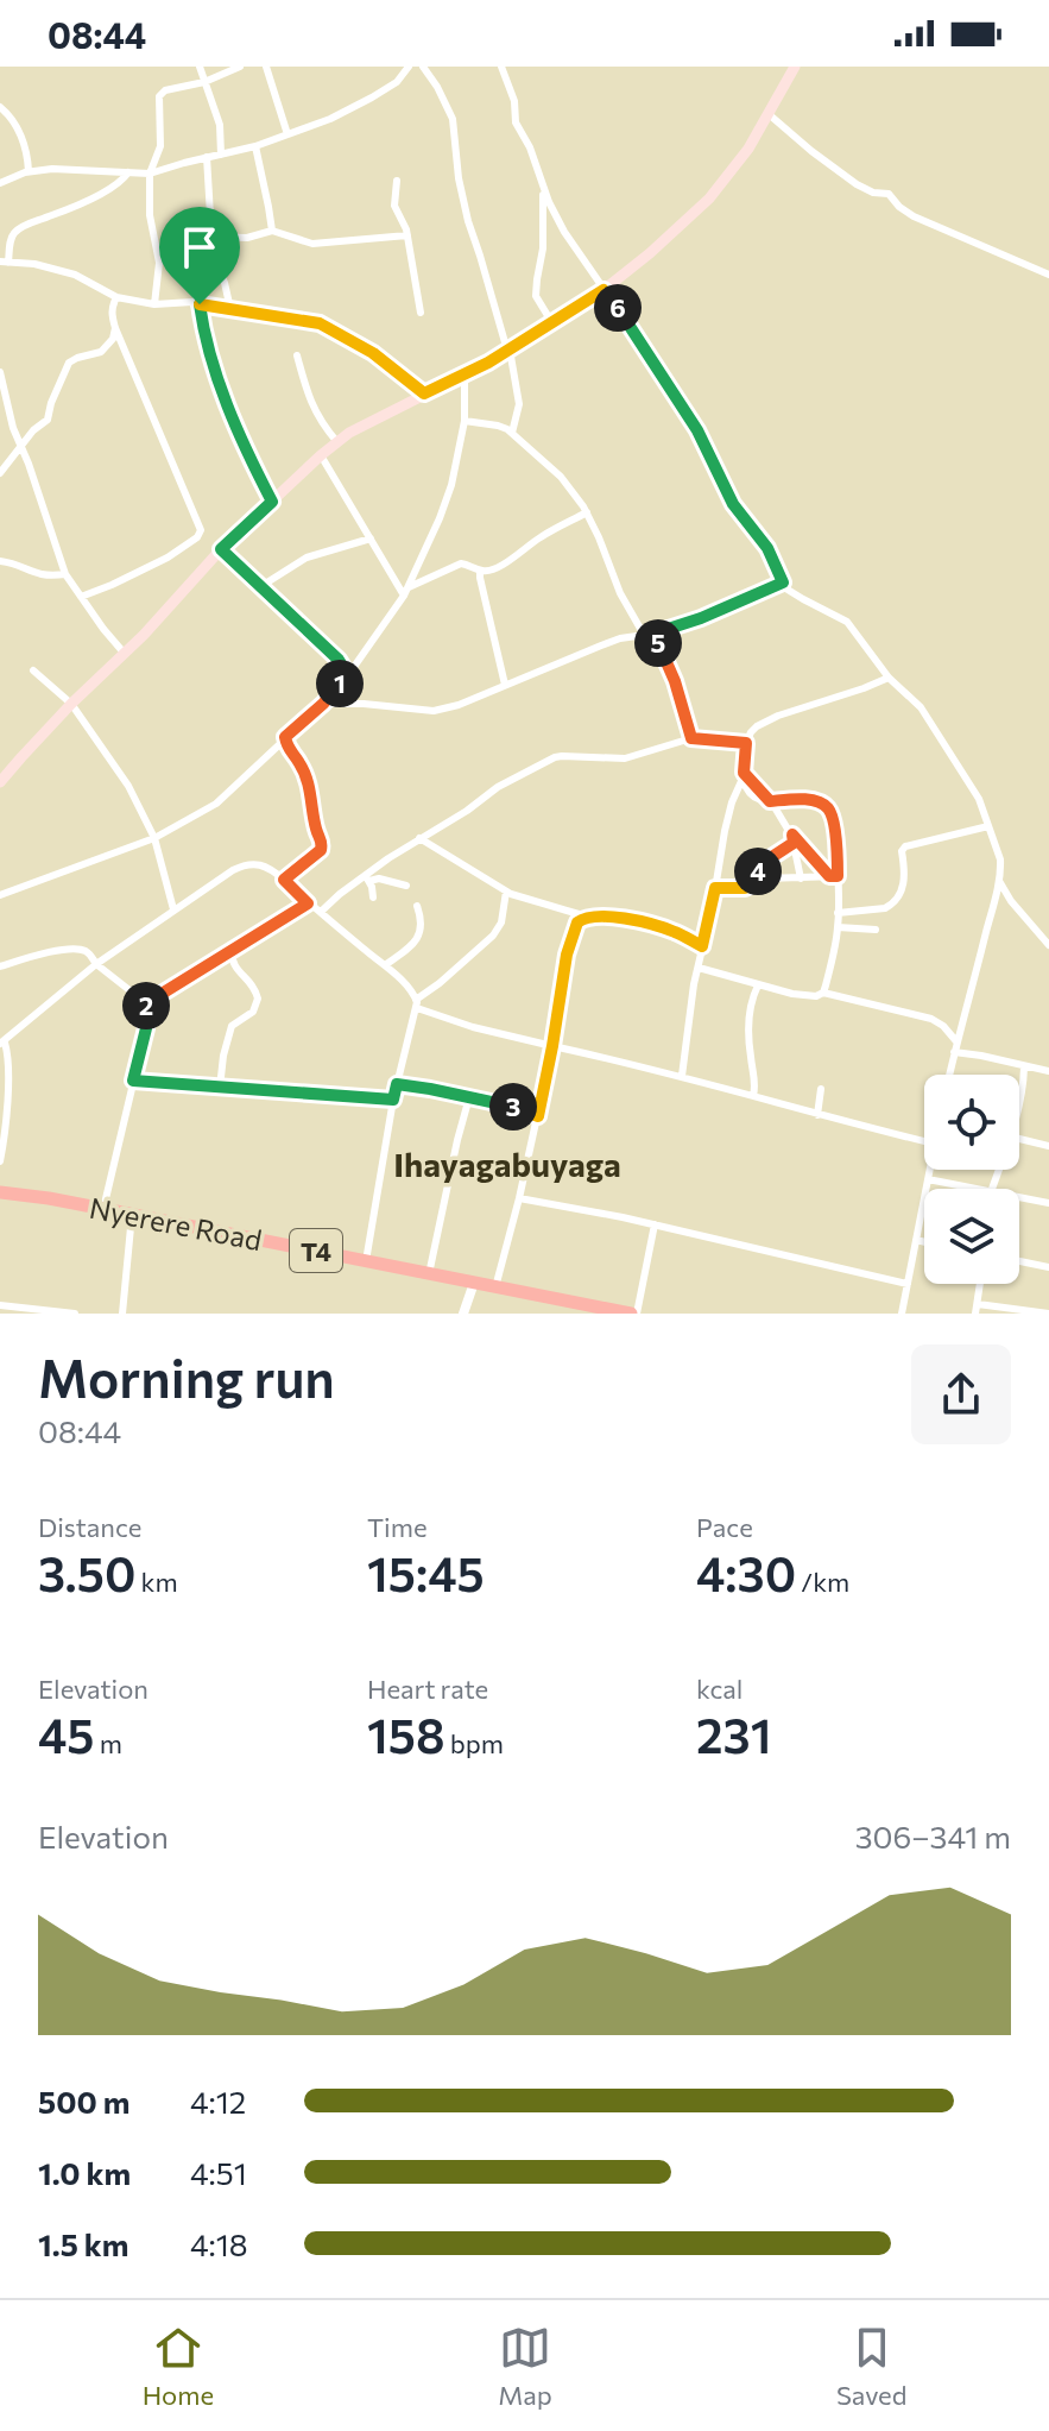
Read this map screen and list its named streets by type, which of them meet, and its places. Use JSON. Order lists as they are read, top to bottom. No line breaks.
{"streets":{"highway":["Nyerere Road","T4"]},"districts":["Ihayagabuyaga"],"page":{"status":"08:44","pins":["6","5","1","4","2","3"],"heading":["Morning run","08:44"],"stats":[["Distance","3.50 km"],["Time","15:45"],["Pace","4:30 /km"],["Elevation","45 m"],["Heart rate","158 bpm"],["kcal","231"]],"chart":["Elevation","306–341 m"],"list":[{"name":"500 m","note":"4:12"},{"name":"1.0 km","note":"4:51"},{"name":"1.5 km","note":"4:18"}],"tabs":["Home","Map","Saved"]}}
